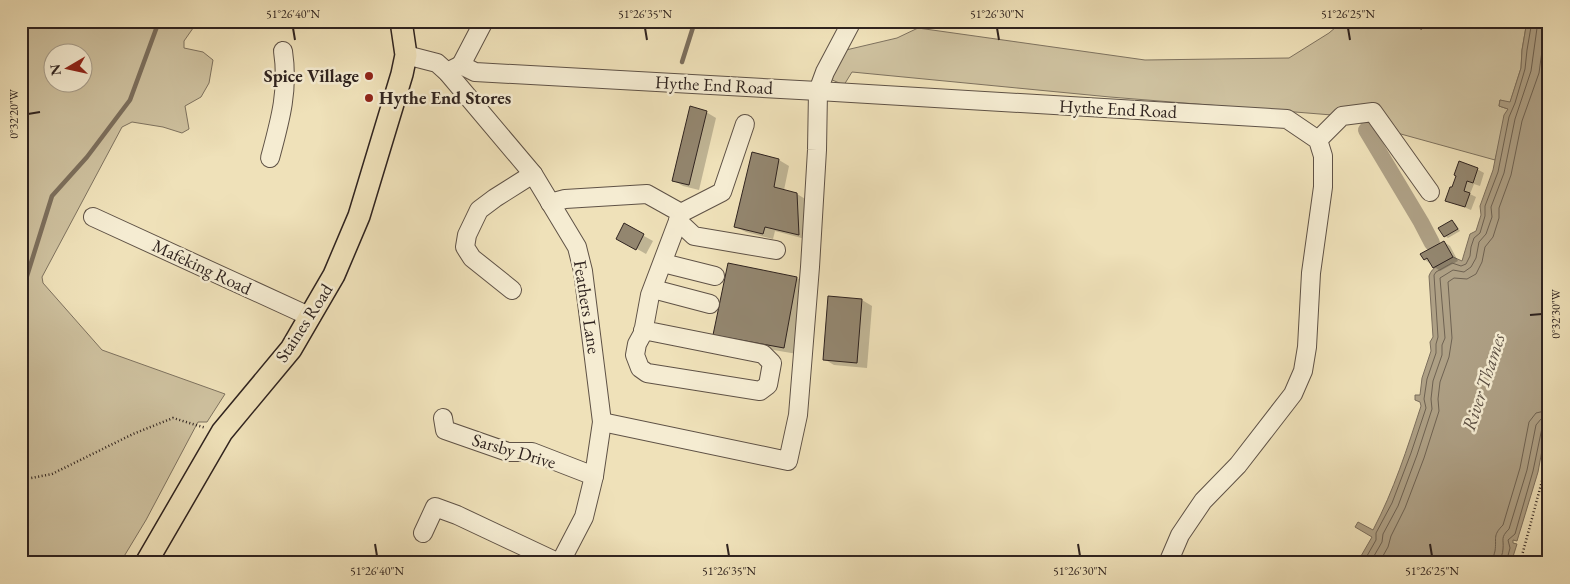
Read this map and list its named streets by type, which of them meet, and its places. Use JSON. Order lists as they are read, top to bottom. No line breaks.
{"streets":{"main road":["Staines Road"],"street":["Hythe End Road","Mafeking Road","Feathers Lane","Sarsby Drive"]},"crossings":[["Hythe End Road","Feathers Lane"],["Mafeking Road","Staines Road"],["Feathers Lane","Staines Road"],["Feathers Lane","Sarsby Drive"]],"water":["River Thames"],"places":["Spice Village","Hythe End Stores"],"north":"left","coordinates":["51°26'40\"N","51°26'35\"N","51°26'30\"N","51°26'25\"N","0°32'20\"W","0°32'30\"W"]}
